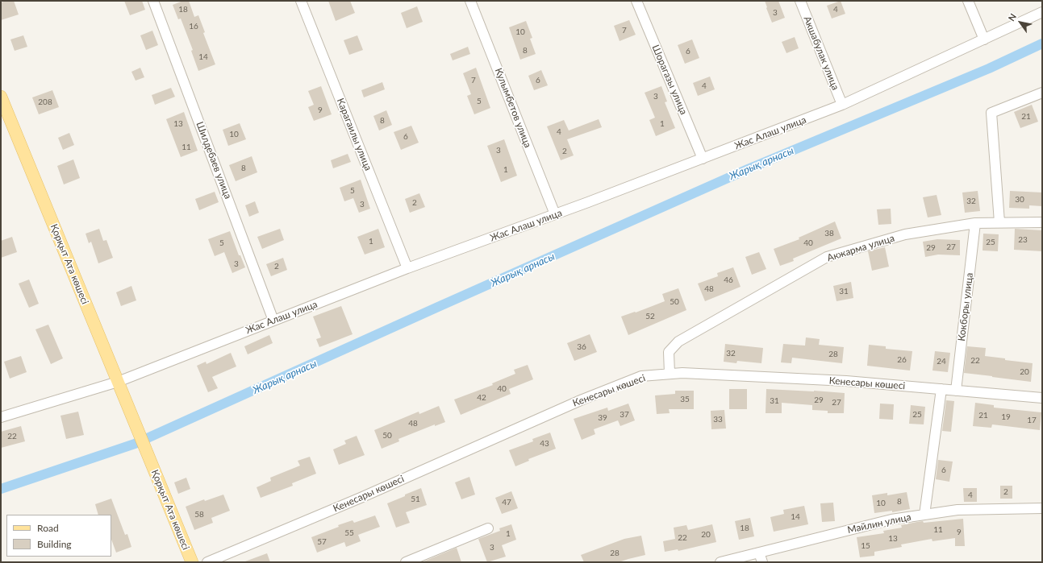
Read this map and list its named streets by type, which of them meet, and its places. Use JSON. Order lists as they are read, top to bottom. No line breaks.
{"streets":{"main road":["Қорқыт Ата көшесі"],"street":["Акшабулак улица","Шорагазы улица","Кулымбетов улица","Жас Алаш улица","Карагаилы улица","Шилдебаев улица","Акжарма улица","Кокборы улица","Кенесары көшесі","Майлин улица"]},"crossings":[["Акшабулак улица","Жас Алаш улица"],["Шорагазы улица","Жас Алаш улица"],["Кулымбетов улица","Жас Алаш улица"],["Жас Алаш улица","Карагаилы улица"],["Жас Алаш улица","Шилдебаев улица"],["Жас Алаш улица","Қорқыт Ата көшесі"],["Акжарма улица","Кокборы улица"],["Акжарма улица","Кенесары көшесі"],["Кокборы улица","Кенесары көшесі"]],"water":["Жарық арнасы"],"house_numbers":["18","4","3","16","7","10","8","6","14","7","6","4","3","5","208","9","21","8","13","1","4","10","6","11","3","2","8","1","5","30","32","2","3","38","23","1","25","5","40","27","29","3","2","46","48","31","50","52","36","32","28","26","22","24","20","40","42","35","29","31","27","37","25","21","19","39","33","17","48","50","22","43","6","2","4","51","8","47","10","58","14","18","11","9","55","1","20","22","13","57","15","3","28"],"legend":["Road","Building"],"north":"top left"}
